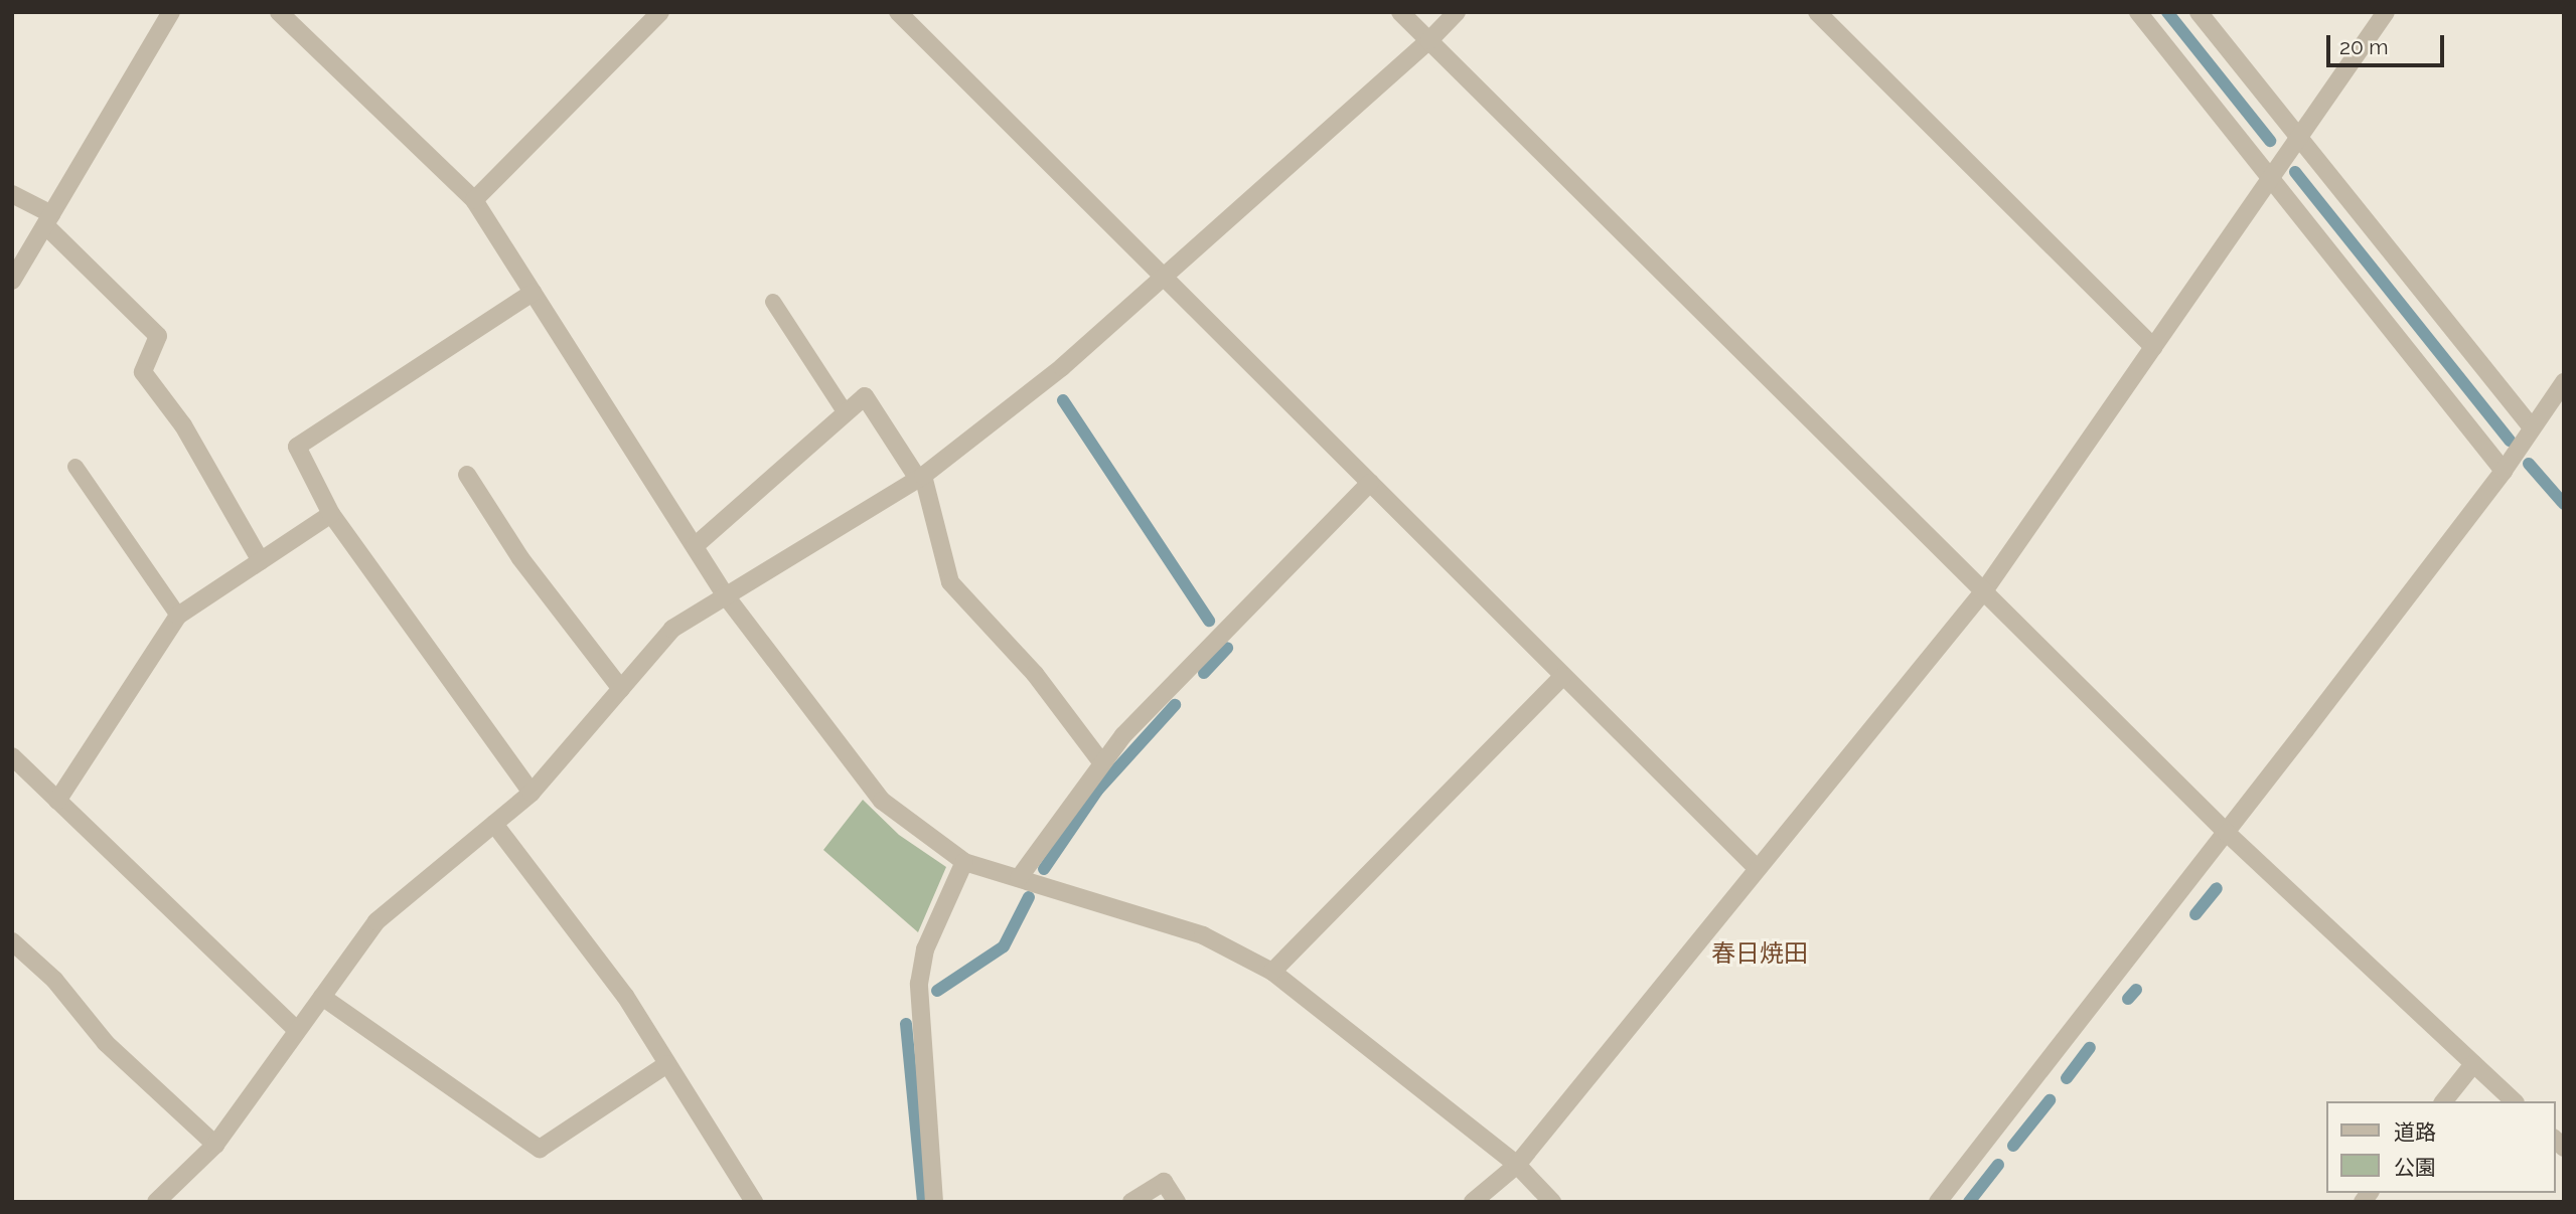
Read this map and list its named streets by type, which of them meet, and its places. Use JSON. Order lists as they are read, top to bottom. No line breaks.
{"districts":["春日焼田"],"legend":["道路","公園"],"scale_bar":"20 m"}
